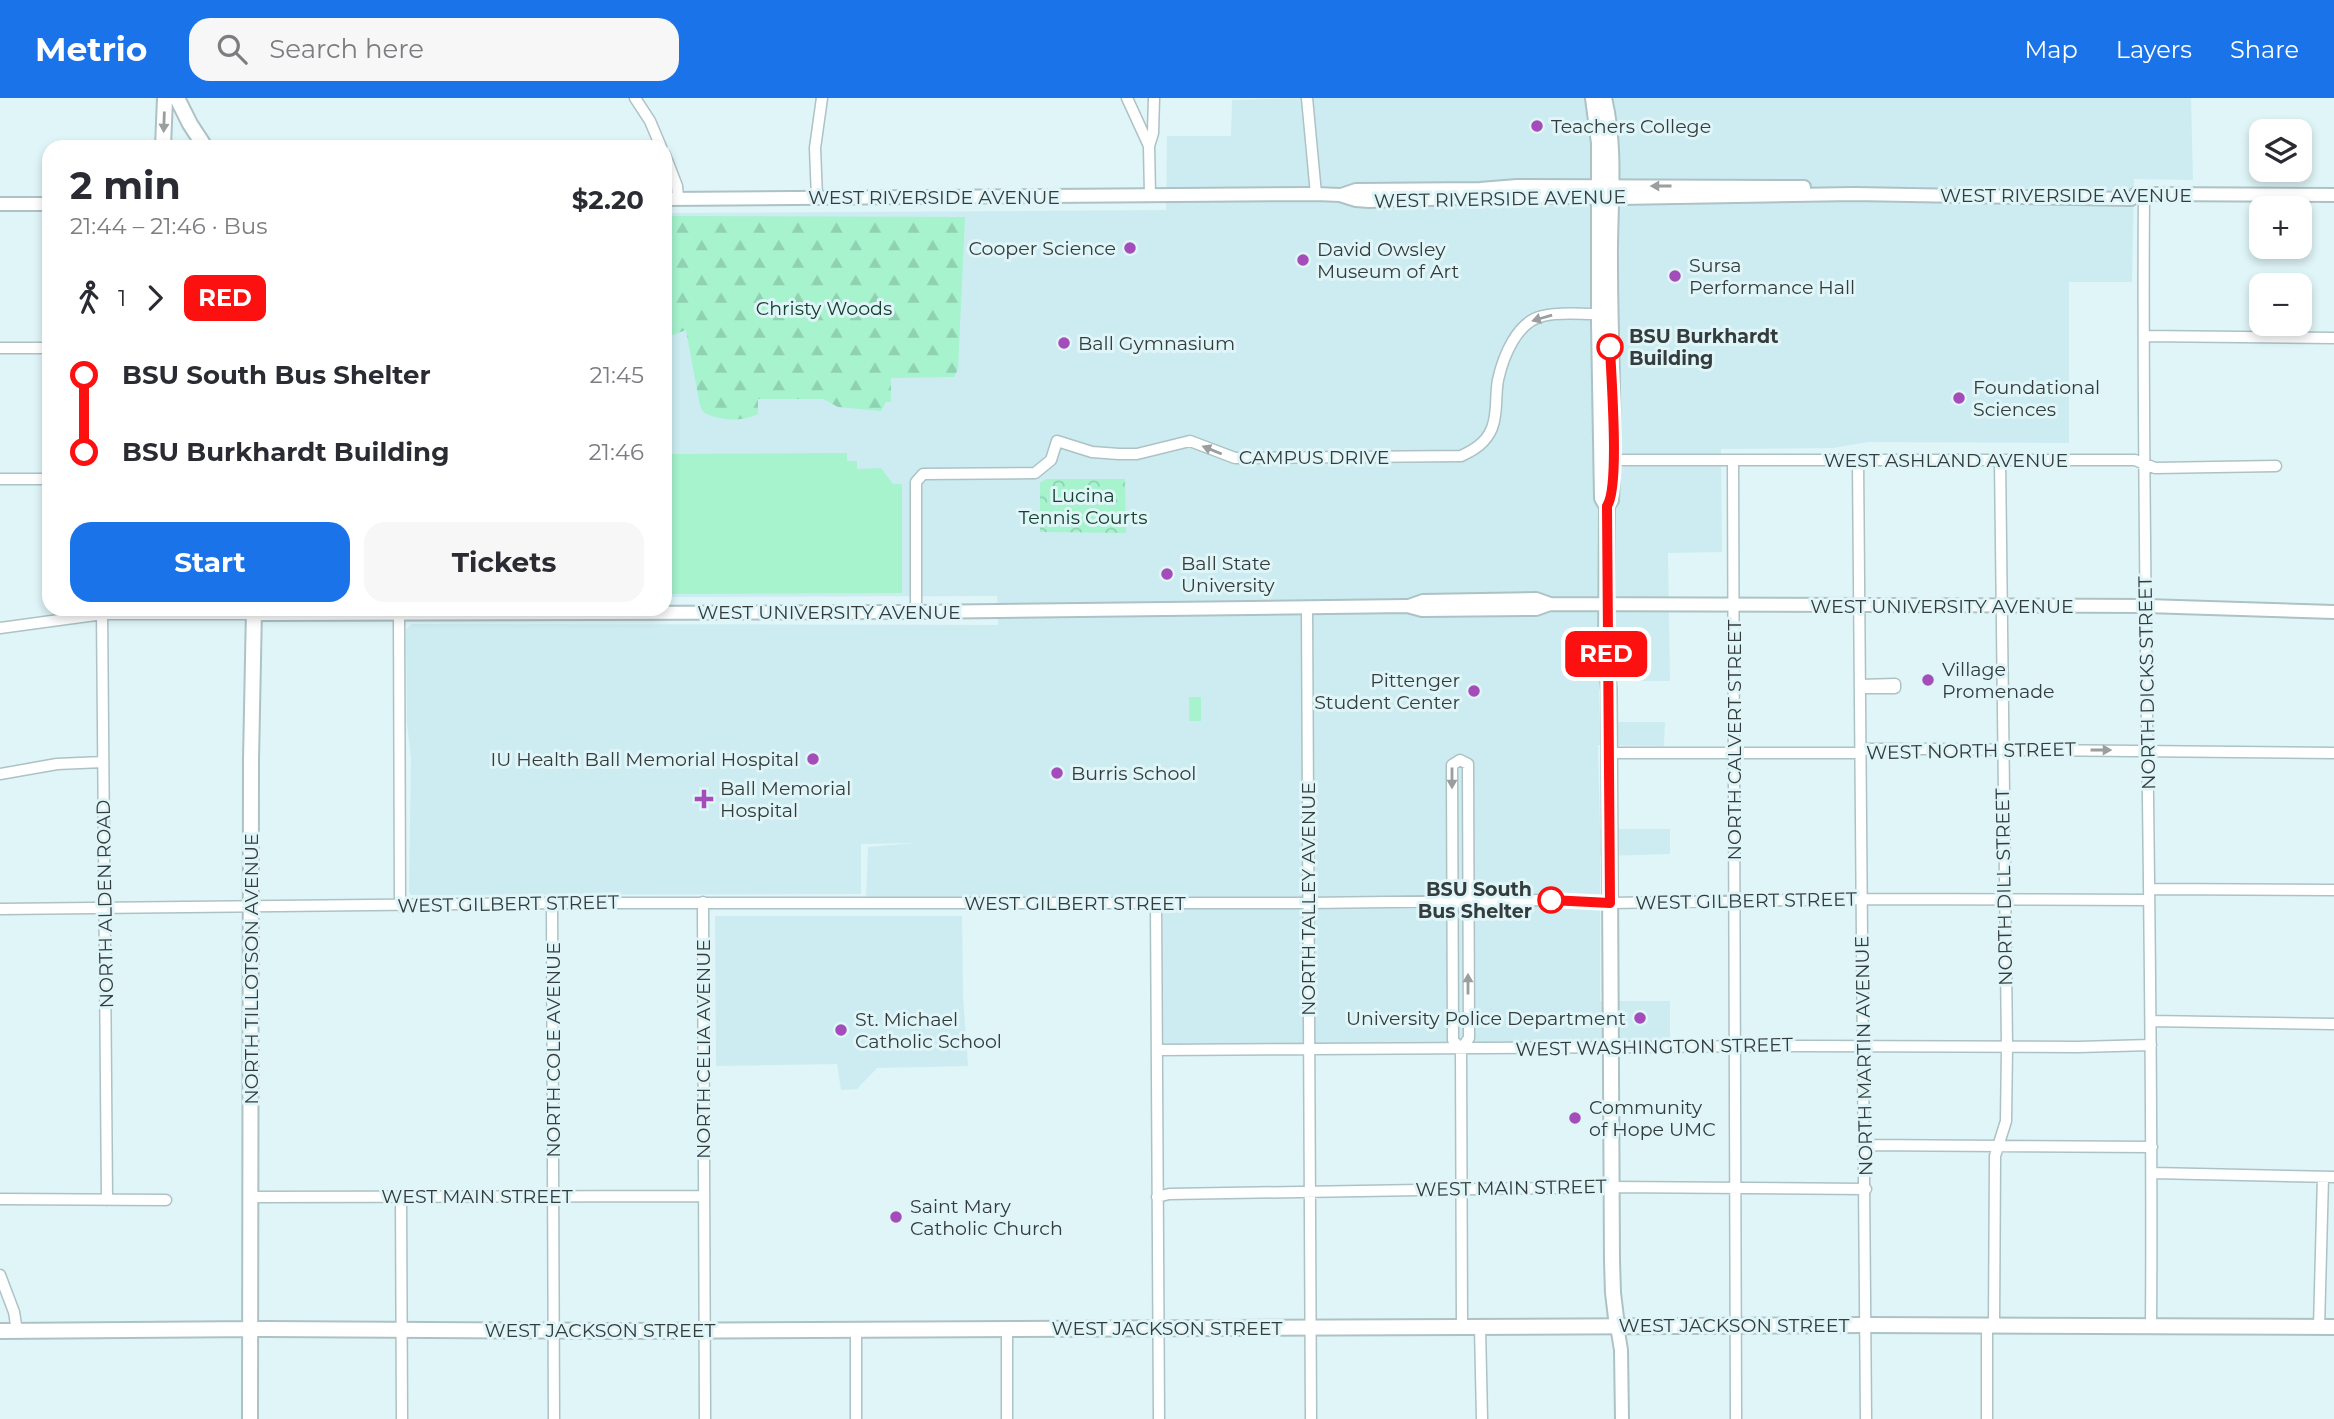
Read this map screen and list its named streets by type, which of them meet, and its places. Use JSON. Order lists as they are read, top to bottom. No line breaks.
{"streets":{"main road":["NORTH TILLOTSON AVENUE","WEST JACKSON STREET"],"street":["WEST RIVERSIDE AVENUE","CAMPUS DRIVE","WEST ASHLAND AVENUE","WEST UNIVERSITY AVENUE","NORTH DICKS STREET","NORTH CALVERT STREET","WEST NORTH STREET","NORTH DILL STREET","NORTH TALLEY AVENUE","WEST GILBERT STREET","NORTH ALDEN ROAD","WEST WASHINGTON STREET","NORTH CELIA AVENUE","NORTH COLE AVENUE","NORTH MARTIN AVENUE","WEST MAIN STREET"]},"crossings":[["WEST RIVERSIDE AVENUE","NORTH DICKS STREET"],["CAMPUS DRIVE","WEST UNIVERSITY AVENUE"],["WEST ASHLAND AVENUE","NORTH DICKS STREET"],["WEST ASHLAND AVENUE","NORTH CALVERT STREET"],["WEST ASHLAND AVENUE","NORTH DILL STREET"],["WEST ASHLAND AVENUE","NORTH MARTIN AVENUE"],["WEST UNIVERSITY AVENUE","NORTH DICKS STREET"],["WEST UNIVERSITY AVENUE","NORTH CALVERT STREET"],["WEST UNIVERSITY AVENUE","NORTH DILL STREET"],["WEST UNIVERSITY AVENUE","NORTH TALLEY AVENUE"],["WEST UNIVERSITY AVENUE","NORTH MARTIN AVENUE"],["NORTH DICKS STREET","WEST NORTH STREET"],["NORTH DICKS STREET","WEST GILBERT STREET"],["NORTH DICKS STREET","WEST WASHINGTON STREET"],["NORTH DICKS STREET","WEST JACKSON STREET"],["NORTH CALVERT STREET","WEST NORTH STREET"],["NORTH CALVERT STREET","WEST GILBERT STREET"],["NORTH CALVERT STREET","WEST WASHINGTON STREET"],["NORTH CALVERT STREET","WEST MAIN STREET"],["NORTH CALVERT STREET","WEST JACKSON STREET"],["WEST NORTH STREET","NORTH DILL STREET"],["WEST NORTH STREET","NORTH MARTIN AVENUE"],["NORTH DILL STREET","WEST GILBERT STREET"],["NORTH DILL STREET","WEST WASHINGTON STREET"],["NORTH DILL STREET","WEST JACKSON STREET"],["NORTH TALLEY AVENUE","WEST GILBERT STREET"],["NORTH TALLEY AVENUE","WEST WASHINGTON STREET"],["NORTH TALLEY AVENUE","WEST MAIN STREET"],["NORTH TALLEY AVENUE","WEST JACKSON STREET"],["WEST GILBERT STREET","NORTH ALDEN ROAD"],["WEST GILBERT STREET","NORTH TILLOTSON AVENUE"],["WEST GILBERT STREET","NORTH CELIA AVENUE"],["WEST GILBERT STREET","NORTH COLE AVENUE"],["WEST GILBERT STREET","NORTH MARTIN AVENUE"],["NORTH TILLOTSON AVENUE","WEST MAIN STREET"],["NORTH TILLOTSON AVENUE","WEST JACKSON STREET"],["WEST WASHINGTON STREET","NORTH MARTIN AVENUE"],["NORTH CELIA AVENUE","WEST MAIN STREET"],["NORTH CELIA AVENUE","WEST JACKSON STREET"],["NORTH COLE AVENUE","WEST MAIN STREET"],["NORTH COLE AVENUE","WEST JACKSON STREET"],["NORTH MARTIN AVENUE","WEST MAIN STREET"],["NORTH MARTIN AVENUE","WEST JACKSON STREET"]],"parks":["Christy Woods","Lucina Tennis Courts"],"places":{"other":["Teachers College","Cooper Science","David Owsley Museum of Art","Sursa Performance Hall","Ball Gymnasium","BSU Burkhardt Building","Foundational Sciences","Ball State University","Village Promenade","Pittenger Student Center","IU Health Ball Memorial Hospital","Burris School","BSU South Bus Shelter","University Police Department","St. Michael Catholic School","Community of Hope UMC","Saint Mary Catholic Church"],"health":["Ball Memorial Hospital"]},"lines":["bus line RED"],"page":{"header":"Metrio","search":"Search here","nav":["Map","Layers","Share"],"on_map":"RED","map_buttons":["+","−"],"heading":["2 min","21:44 – 21:46 · Bus","$2.20"],"legs":["1","RED"],"list":[{"name":"BSU South Bus Shelter","value":"21:45"},{"name":"BSU Burkhardt Building","value":"21:46"}],"buttons":["Start","Tickets"]}}
